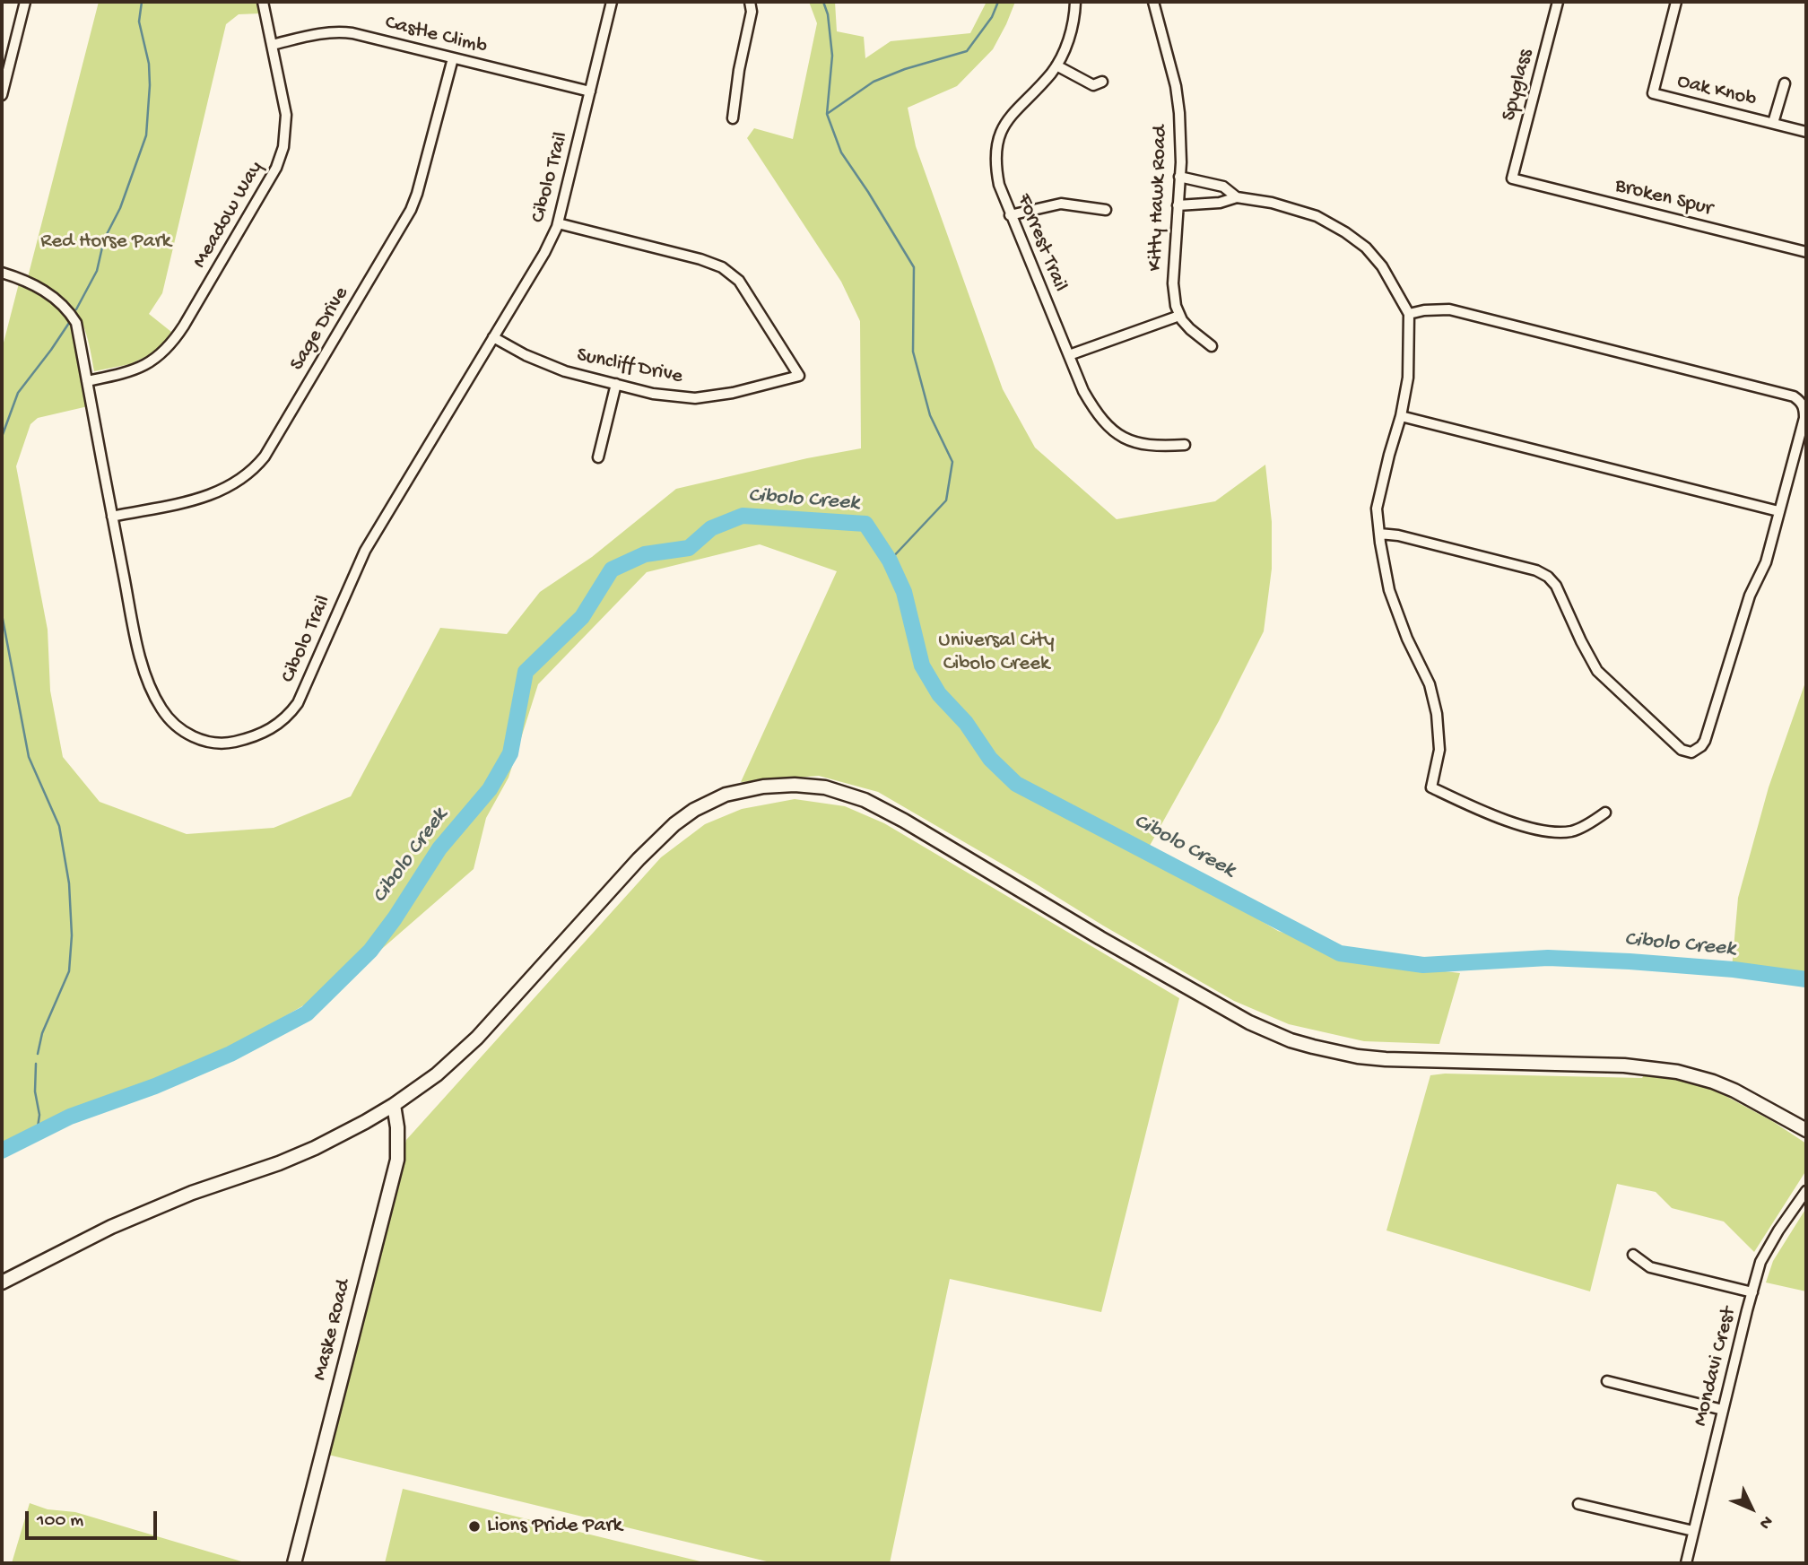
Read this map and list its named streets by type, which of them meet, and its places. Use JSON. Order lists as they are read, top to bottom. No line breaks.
{"streets":{"main road":["Maske Road"],"street":["Castle Climb","Spyglass","Oak Knob","Cibolo Trail","Kitty Hawk Road","Broken Spur","Meadow Way","Forrest Trail","Sage Drive","Suncliff Drive","Mondavi Crest"]},"crossings":[["Castle Climb","Cibolo Trail"],["Castle Climb","Meadow Way"],["Castle Climb","Sage Drive"],["Spyglass","Broken Spur"],["Cibolo Trail","Meadow Way"],["Cibolo Trail","Sage Drive"],["Cibolo Trail","Suncliff Drive"]],"water":["Cibolo Creek"],"parks":["Red Horse Park","Universal City Cibolo Creek"],"places":["Lions Pride Park"],"scale_bar":"100 m","north":"bottom right"}
